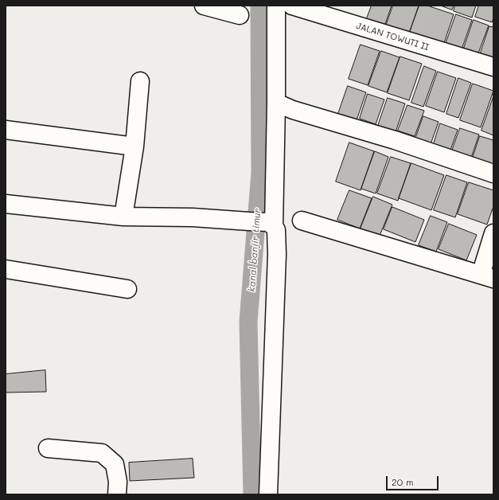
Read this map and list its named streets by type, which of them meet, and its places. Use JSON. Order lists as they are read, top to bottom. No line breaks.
{"streets":{"street":["JALAN TOWUTI II"]},"water":["kanal banjir timur"],"scale_bar":"20 m"}
